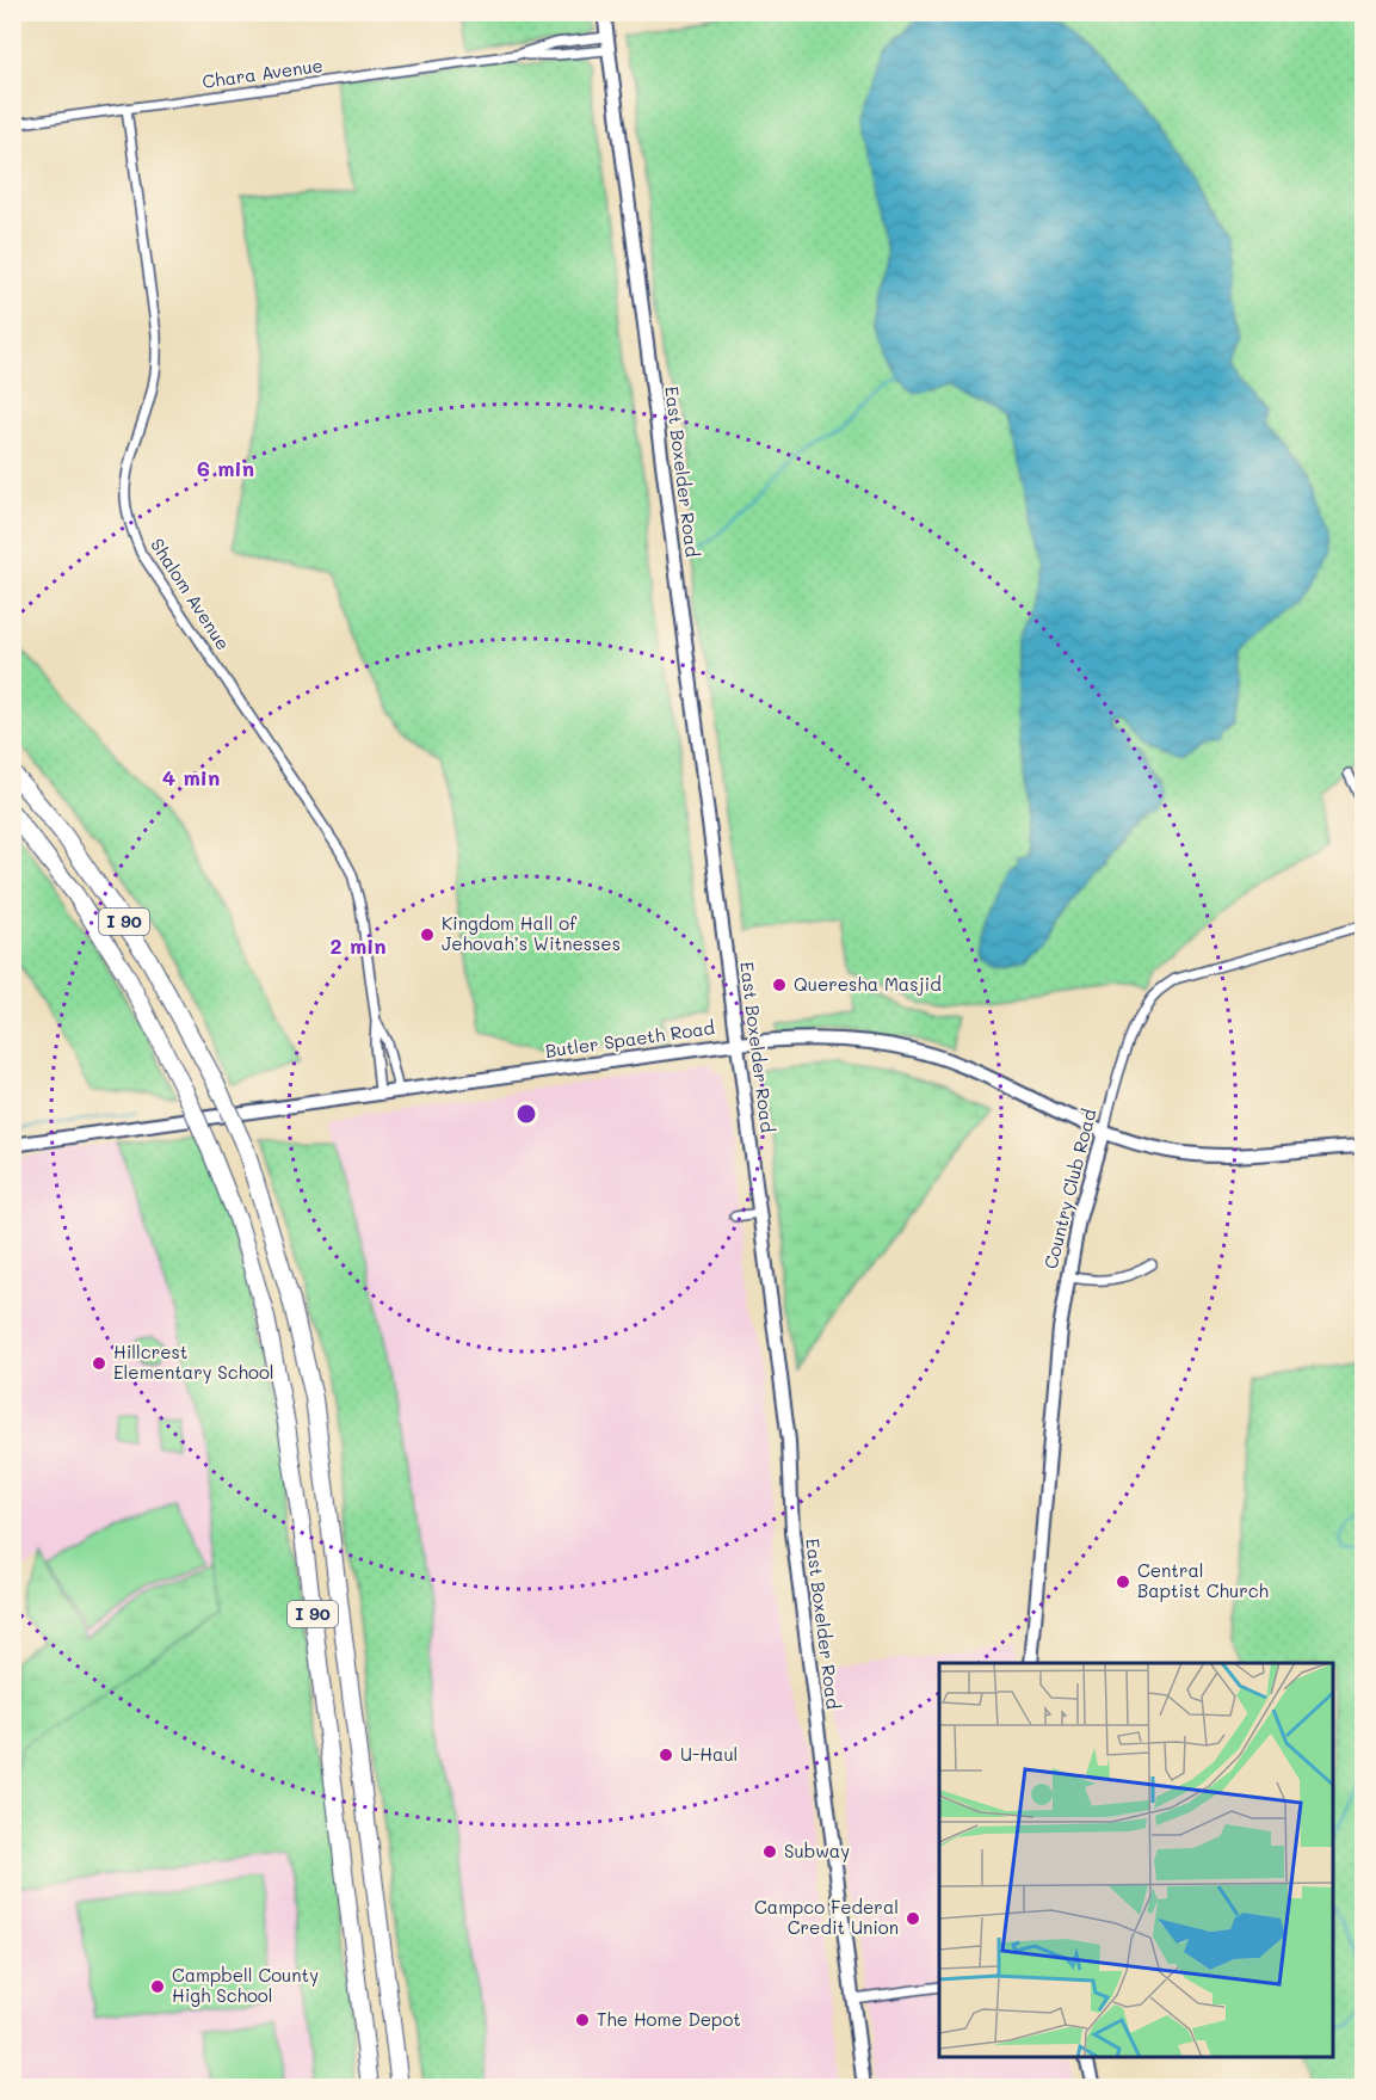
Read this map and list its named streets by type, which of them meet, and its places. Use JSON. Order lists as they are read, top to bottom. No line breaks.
{"streets":{"highway":["I 90"],"main road":["East Boxelder Road","Butler Spaeth Road","Country Club Road"],"street":["Chara Avenue","Shalom Avenue"]},"crossings":[["Chara Avenue","East Boxelder Road"],["Chara Avenue","Shalom Avenue"],["East Boxelder Road","Butler Spaeth Road"],["Shalom Avenue","Butler Spaeth Road"],["Butler Spaeth Road","Country Club Road"]],"places":["Kingdom Hall of Jehovah’s Witnesses","Queresha Masjid","Hillcrest Elementary School","Central Baptist Church","U-Haul","Subway","Campco Federal Credit Union","Campbell County High School","The Home Depot"],"rings":["6 min","4 min","2 min"]}
